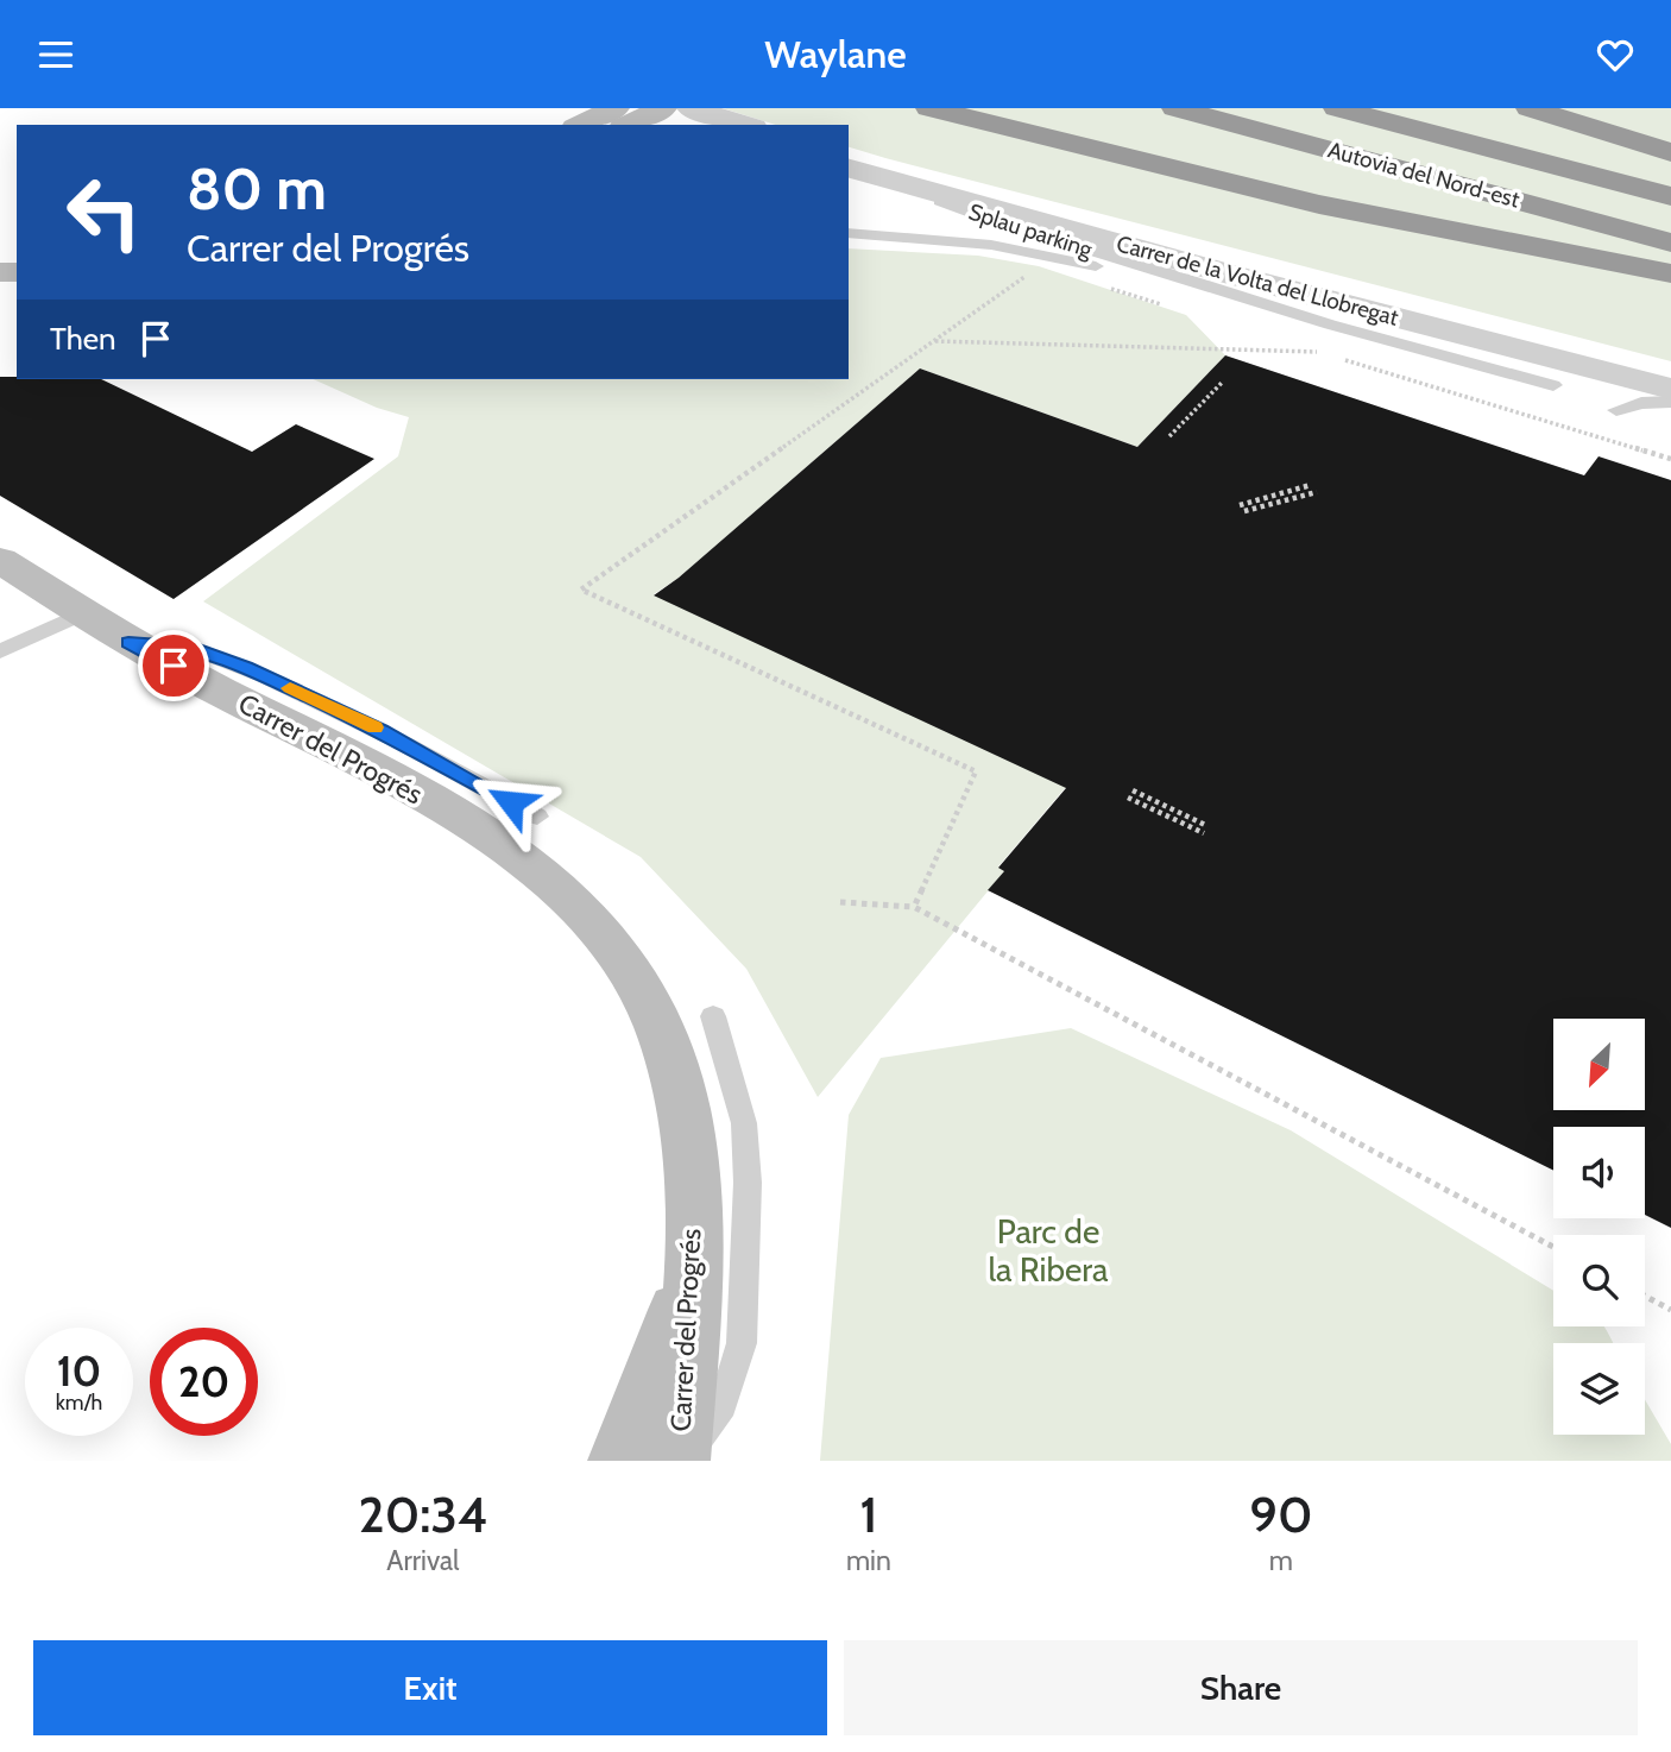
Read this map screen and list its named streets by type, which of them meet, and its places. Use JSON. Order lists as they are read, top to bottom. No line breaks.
{"streets":{"highway":["Autovia del Nord-est"],"main road":["Carrer del Progrés"],"street":["Carrer de la Volta del Llobregat"],"lane":["Splau parking"]},"crossings":[["Splau parking","Carrer de la Volta del Llobregat"]],"parks":["Parc de la Ribera"],"north":"bottom left","page":{"header":"Waylane","turn":["80 m","Carrer del Progrés"],"then":"Then","speed":"10 km/h","limit":"20","eta":["20:34","Arrival","1","min","90","m"],"buttons":["Exit","Share"]}}
